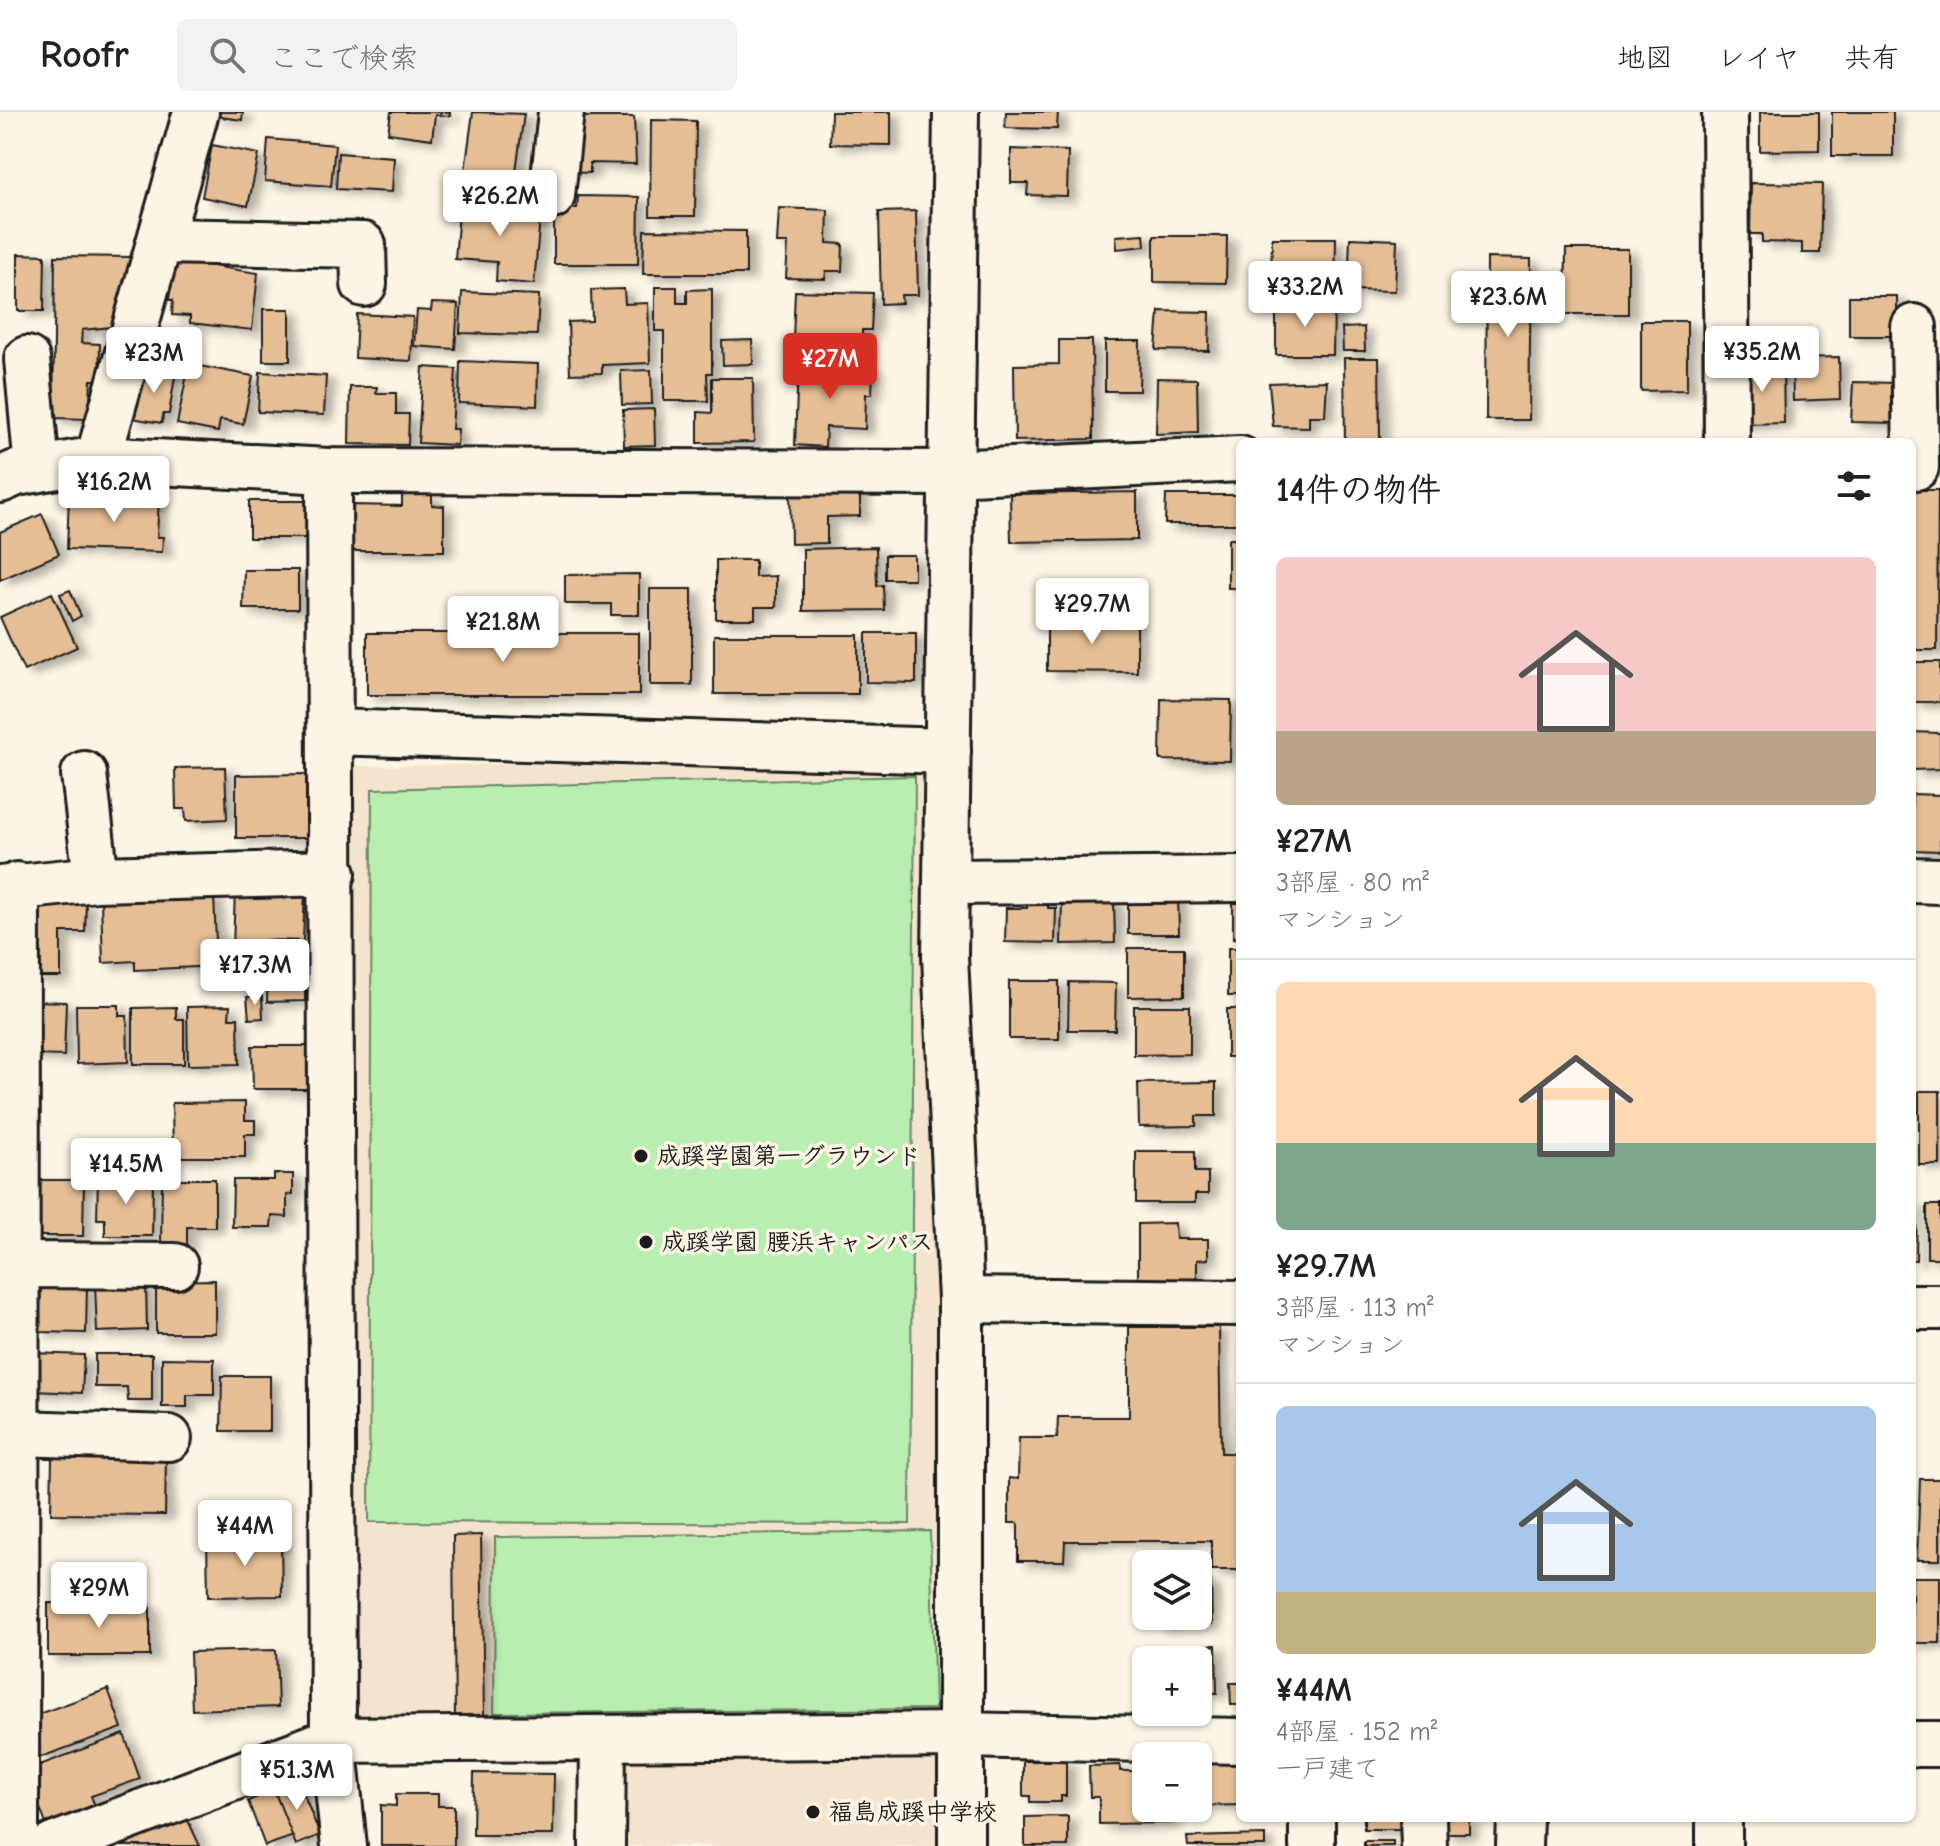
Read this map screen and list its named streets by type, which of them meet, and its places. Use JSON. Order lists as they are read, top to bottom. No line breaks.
{"places":["成蹊学園第一グラウンド","成蹊学園 腰浜キャンパス","福島成蹊中学校"],"page":{"header":"Roofr","search":"ここで検索","nav":["地図","レイヤ","共有"],"price":["¥26.2M","¥33.2M","¥23.6M","¥35.2M","¥23M","¥27M","¥16.2M","¥29.7M","¥21.8M","¥17.3M","¥14.5M","¥44M","¥29M","¥51.3M"],"heading":"14件の物件","list":[{"name":"¥27M","note":"3部屋 · 80 m² · マンション"},{"name":"¥29.7M","note":"3部屋 · 113 m² · マンション"},{"name":"¥44M","note":"4部屋 · 152 m² · 一戸建て"}],"map_buttons":["+","−"]}}
